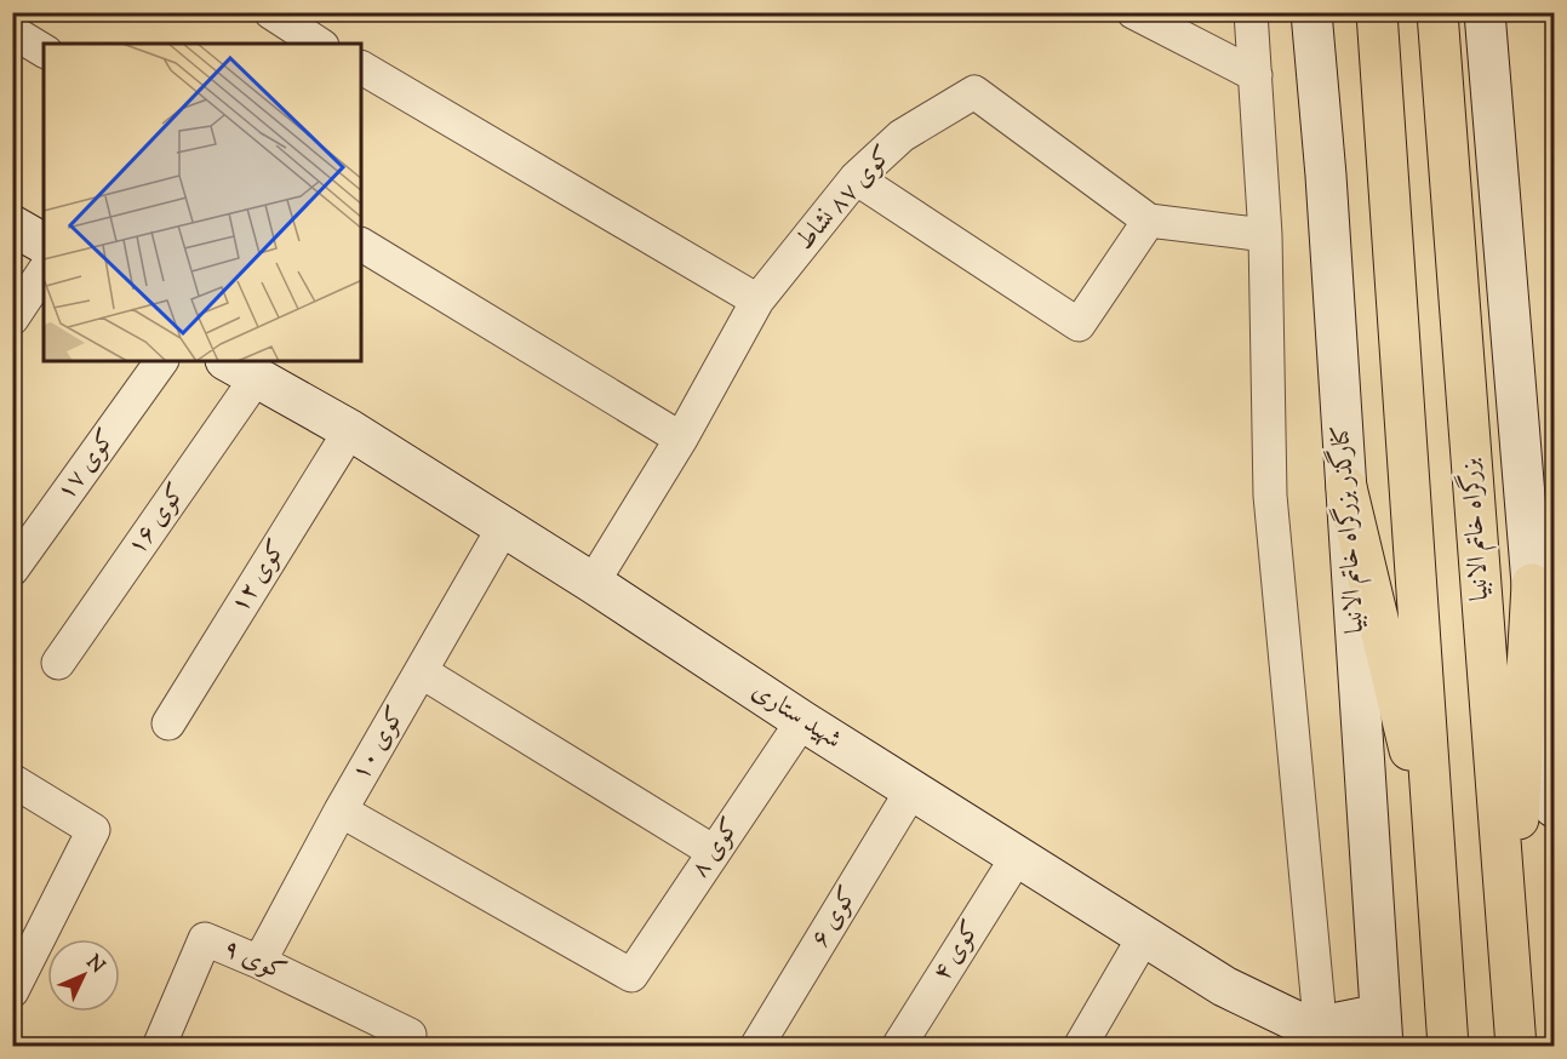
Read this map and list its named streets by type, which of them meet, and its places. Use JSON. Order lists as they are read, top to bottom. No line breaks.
{"streets":{"highway":["بزرگراه خاتم الانبیا"],"main road":["کنارگذر بزرگراه خاتم الانبیا","شهید ستاری"],"street":["کوی ۸۷ نشاط","کوی ۱۷","کوی ۱۶","کوی ۱۲","کوی ۱۰","کوی ۸","کوی ۶","کوی ۴","کوی ۹"]},"crossings":[["کوی ۸۷ نشاط","شهید ستاری"],["کوی ۱۶","شهید ستاری"],["کنارگذر بزرگراه خاتم الانبیا","شهید ستاری"],["کوی ۱۲","شهید ستاری"],["شهید ستاری","کوی ۱۰"],["شهید ستاری","کوی ۸"],["شهید ستاری","کوی ۶"],["شهید ستاری","کوی ۴"],["کوی ۱۰","کوی ۸"],["کوی ۱۰","کوی ۹"]],"north":"top right"}
